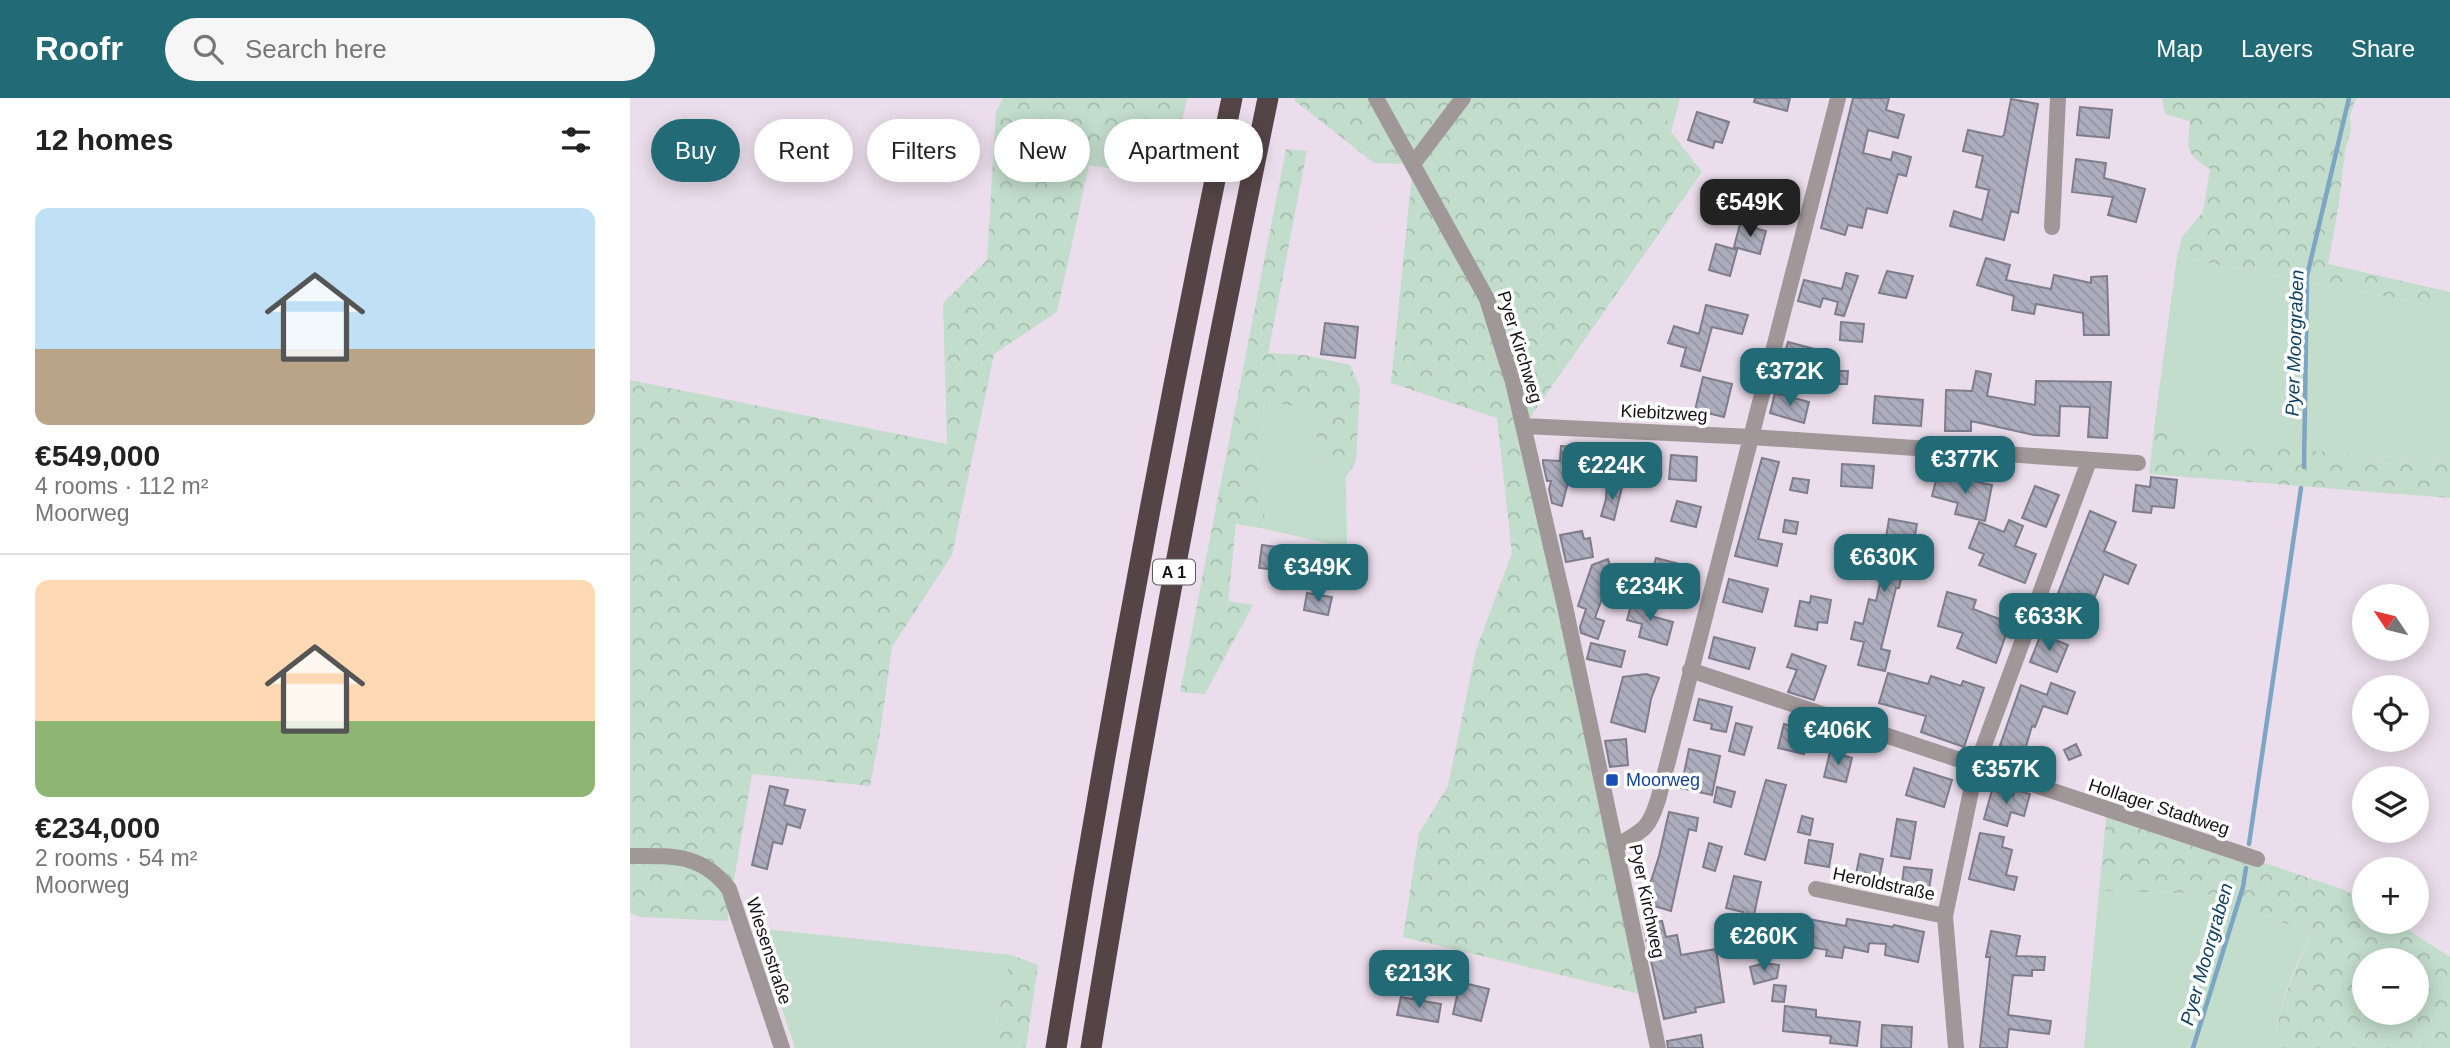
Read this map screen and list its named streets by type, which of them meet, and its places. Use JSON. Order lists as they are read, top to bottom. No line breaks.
{"streets":{"highway":["A 1"],"street":["Pyer Kirchweg","Kiebitzweg","Hollager Stadtweg","Heroldstraße","Wiesenstraße"]},"crossings":[["Pyer Kirchweg","Kiebitzweg"],["Kiebitzweg","Heroldstraße"],["Hollager Stadtweg","Heroldstraße"]],"water":["Pyer Moorgraben"],"places":{"transit":["Moorweg"]},"north":"top left","page":{"header":"Roofr","search":"Search here","nav":["Map","Layers","Share"],"heading":"12 homes","chip":["Buy","Rent","Filters","New","Apartment"],"price":["€549K","€372K","€377K","€224K","€630K","€349K","€234K","€633K","€406K","€357K","€260K","€213K"],"list":[{"name":"€549,000","note":"4 rooms · 112 m² · Moorweg"},{"name":"€234,000","note":"2 rooms · 54 m² · Moorweg"}],"map_buttons":["+","−"]}}
